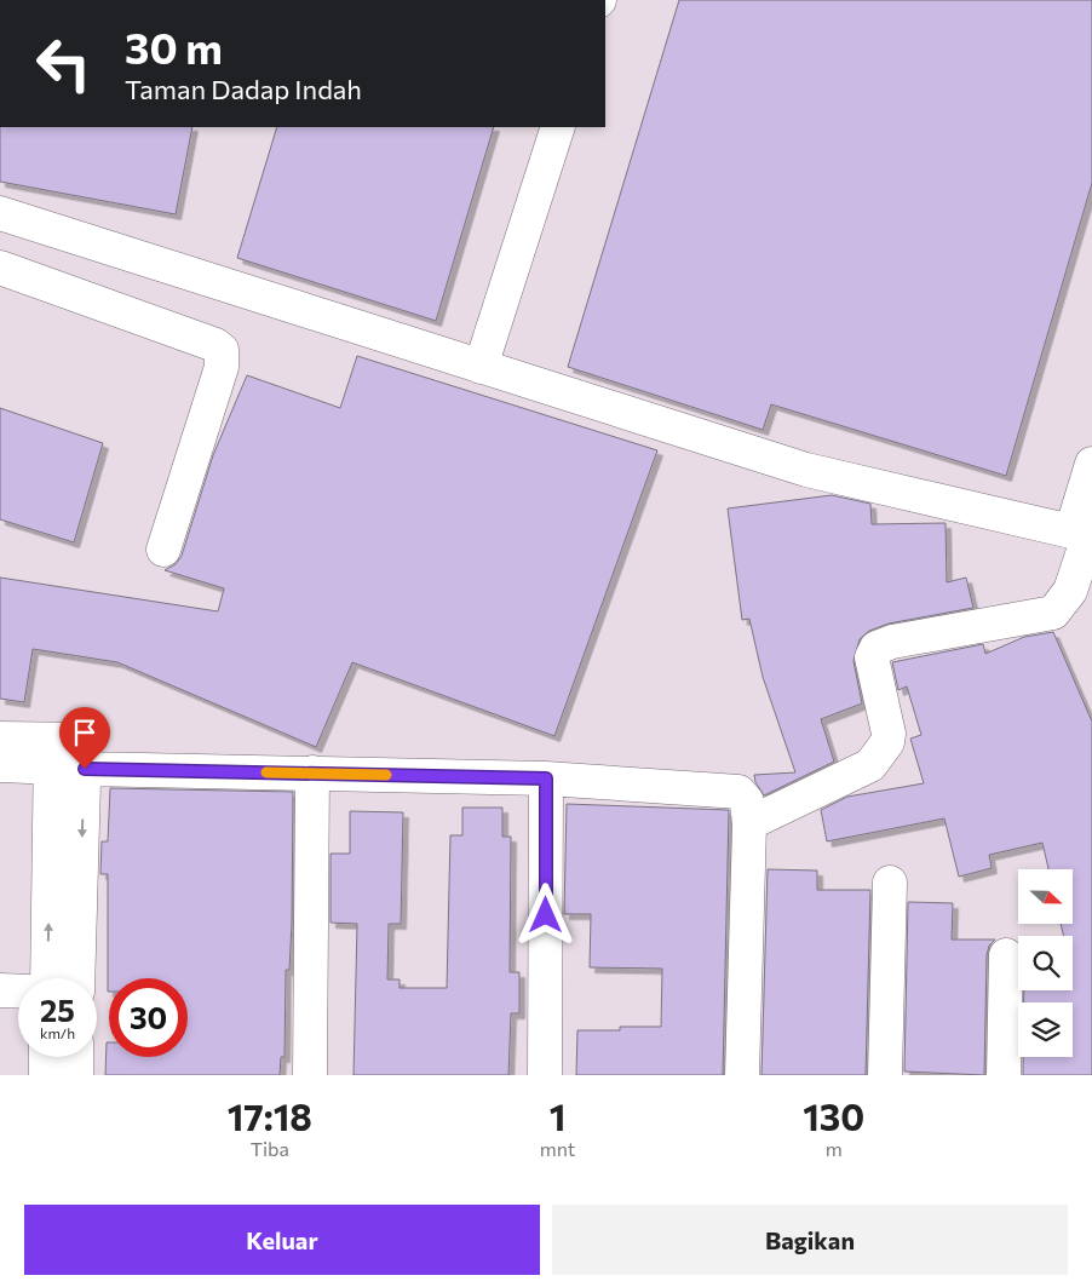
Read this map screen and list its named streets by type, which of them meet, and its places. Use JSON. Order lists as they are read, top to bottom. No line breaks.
{"north":"right","page":{"turn":["30 m","Taman Dadap Indah"],"speed":"25 km/h","limit":"30","eta":["17:18","Tiba","1","mnt","130","m"],"buttons":["Keluar","Bagikan"]}}
